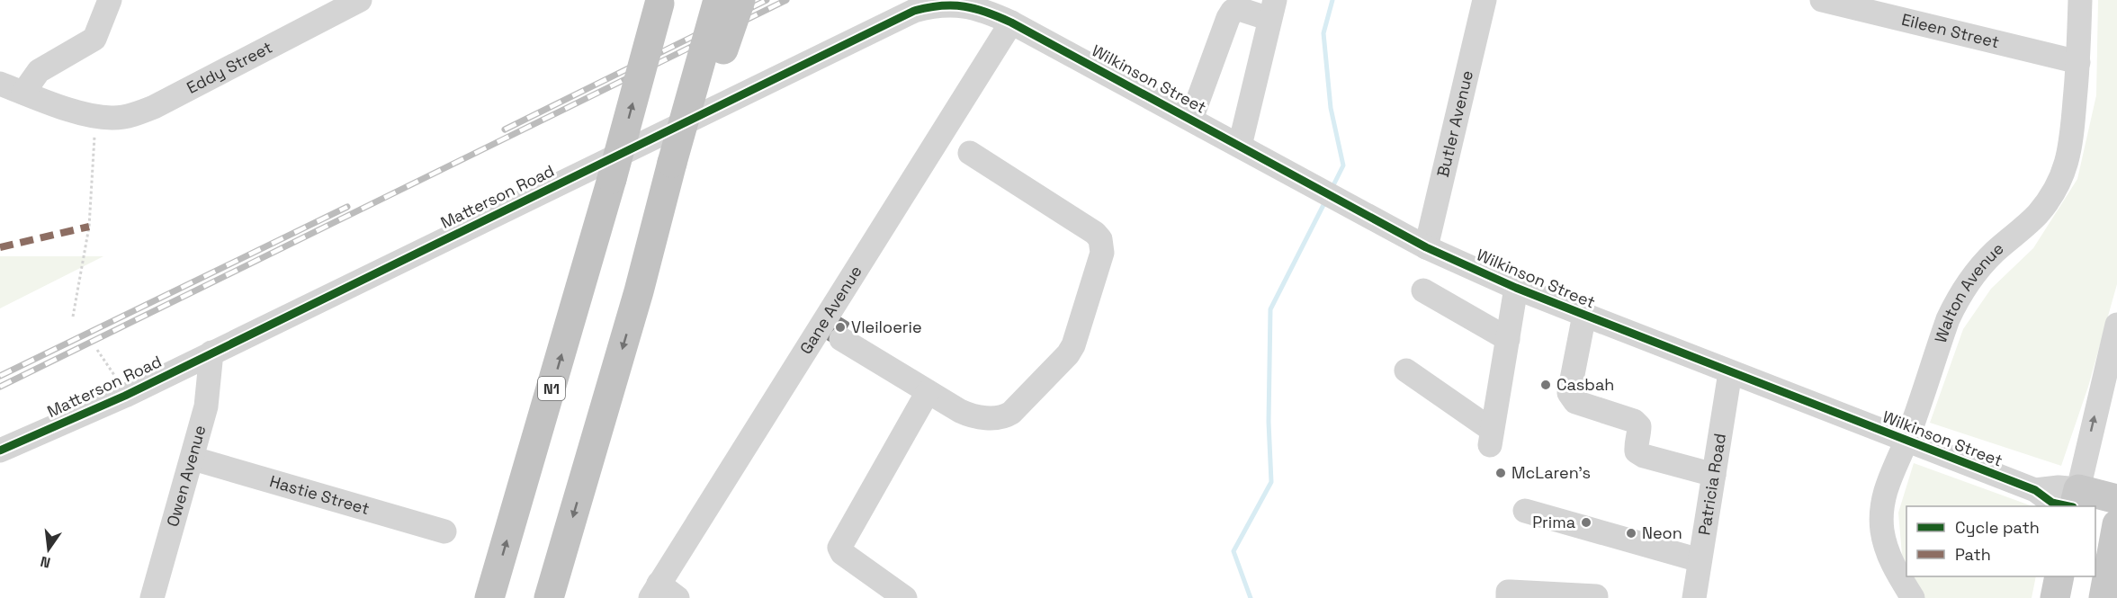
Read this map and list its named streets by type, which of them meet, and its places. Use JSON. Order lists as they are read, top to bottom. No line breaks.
{"streets":{"highway":["N1"],"street":["Eileen Street","Eddy Street","Wilkinson Street","Butler Avenue","Matterson Road","Walton Avenue","Gane Avenue","Owen Avenue","Patricia Road","Hastie Street"]},"crossings":[["Eileen Street","Walton Avenue"],["Wilkinson Street","Butler Avenue"],["Wilkinson Street","Matterson Road"],["Wilkinson Street","Walton Avenue"],["Wilkinson Street","Gane Avenue"],["Wilkinson Street","Patricia Road"],["Matterson Road","Gane Avenue"],["Matterson Road","Owen Avenue"],["Owen Avenue","Hastie Street"]],"places":["Vleiloerie","Casbah","McLaren's","Prima","Neon"],"legend":["Cycle path","Path"],"north":"bottom"}
